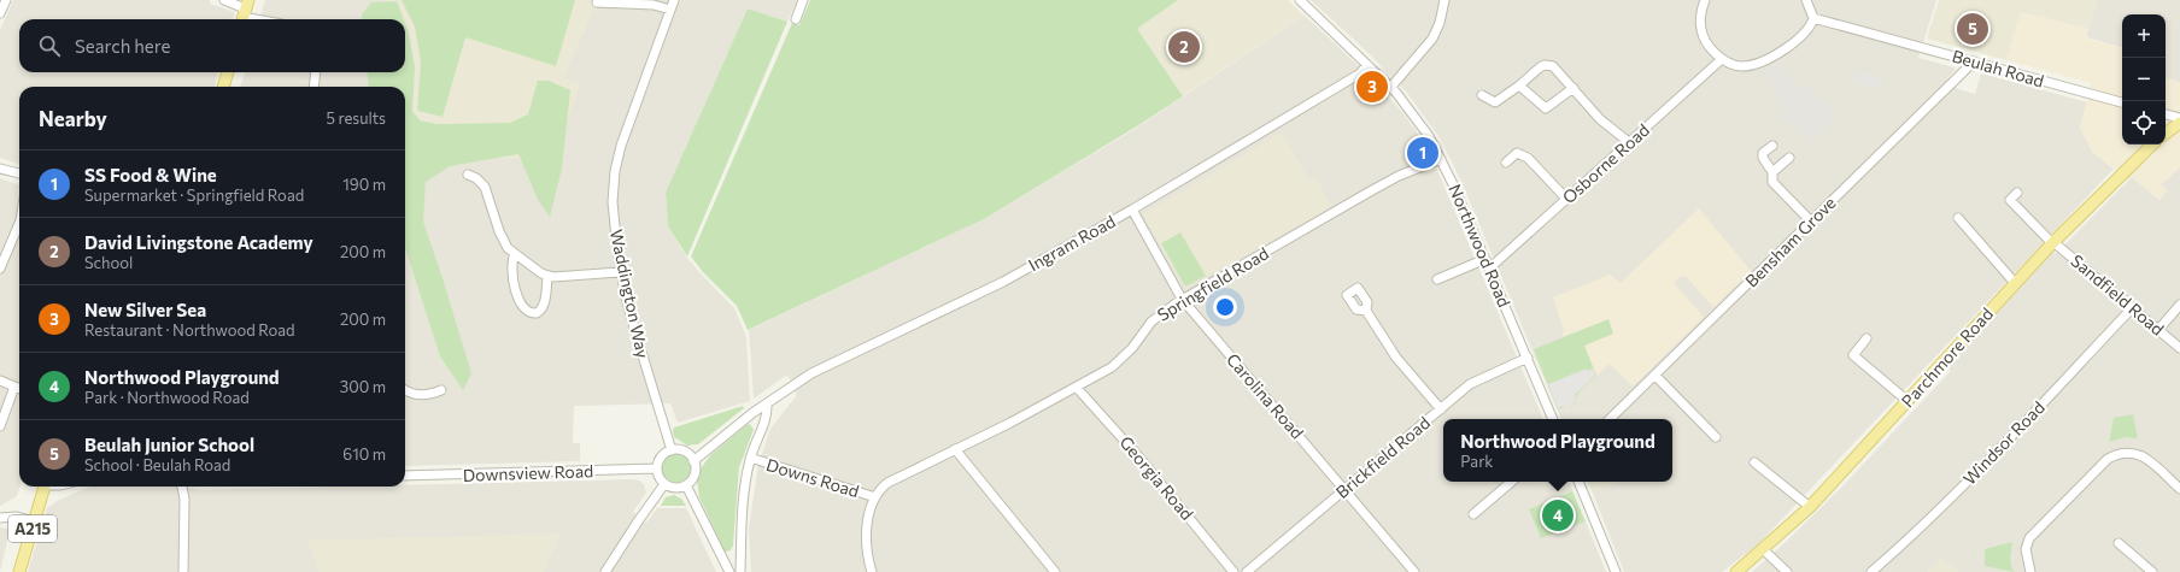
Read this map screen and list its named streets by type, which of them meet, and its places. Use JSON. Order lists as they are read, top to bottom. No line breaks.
{"streets":{"main road":["Parchmore Road","A215"],"street":["Beulah Road","Osborne Road","Bensham Grove","Ingram Road","Northwood Road","Springfield Road","Waddington Way","Sandfield Road","Carolina Road","Windsor Road","Brickfield Road","Downsview Road","Downs Road","Georgia Road"]},"crossings":[["Beulah Road","Bensham Grove"],["Osborne Road","Northwood Road"],["Ingram Road","Northwood Road"],["Ingram Road","Waddington Way"],["Ingram Road","Carolina Road"],["Ingram Road","Downsview Road"],["Northwood Road","Springfield Road"],["Northwood Road","Brickfield Road"],["Springfield Road","Carolina Road"],["Springfield Road","Downs Road"],["Springfield Road","Georgia Road"],["Waddington Way","Downsview Road"],["Sandfield Road","Parchmore Road"],["Sandfield Road","Windsor Road"],["Carolina Road","Brickfield Road"]],"page":{"pins":["5","2","3","1","4"],"map_buttons":["+","−"],"search":"Search here","heading":["Nearby","5 results"],"list":[{"mark":"1","name":"SS Food & Wine","note":"Supermarket · Springfield Road","value":"190 m"},{"mark":"2","name":"David Livingstone Academy","note":"School","value":"200 m"},{"mark":"3","name":"New Silver Sea","note":"Restaurant · Northwood Road","value":"200 m"},{"mark":"4","name":"Northwood Playground","note":"Park · Northwood Road","value":"300 m"},{"mark":"5","name":"Beulah Junior School","note":"School · Beulah Road","value":"610 m"}],"popup":["Northwood Playground","Park"]}}
